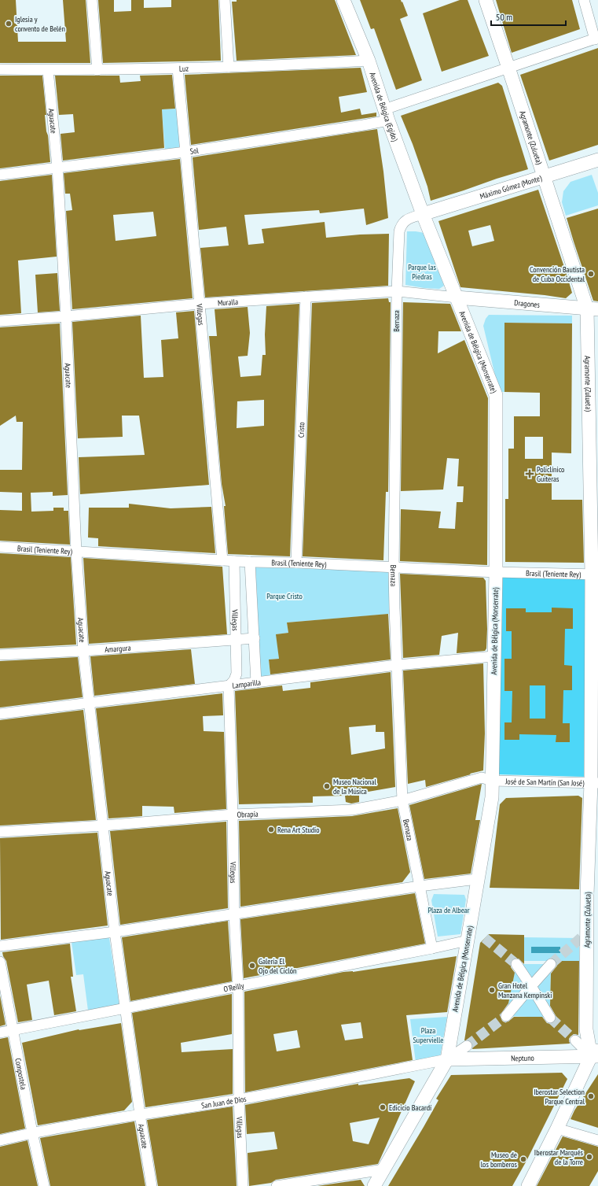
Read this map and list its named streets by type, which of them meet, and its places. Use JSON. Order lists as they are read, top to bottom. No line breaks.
{"streets":{"main road":["Avenida de Bélgica (Egido)","Agramonte (Zulueta)","Máximo Gómez (Monte)","Dragones","Avenida de Bélgica (Monserrate)","Neptuno"],"street":["Luz","Aguacate","Sol","Muralla","Villegas","Bernaza","Cristo","Brasil (Teniente Rey)","Amargura","Lamparilla","José de San Martín (San José)","Obrapía","O'Reilly","Compostela","San Juan de Dios"]},"crossings":[["Luz","Avenida de Bélgica (Egido)"],["Luz","Aguacate"],["Luz","Villegas"],["Avenida de Bélgica (Egido)","Sol"],["Avenida de Bélgica (Egido)","Máximo Gómez (Monte)"],["Avenida de Bélgica (Egido)","Bernaza"],["Avenida de Bélgica (Egido)","Avenida de Bélgica (Monserrate)"],["Aguacate","Sol"],["Aguacate","Muralla"],["Aguacate","Brasil (Teniente Rey)"],["Aguacate","Amargura"],["Aguacate","Lamparilla"],["Aguacate","Obrapía"],["Aguacate","O'Reilly"],["Aguacate","San Juan de Dios"],["Agramonte (Zulueta)","Sol"],["Agramonte (Zulueta)","Máximo Gómez (Monte)"],["Agramonte (Zulueta)","Dragones"],["Agramonte (Zulueta)","Brasil (Teniente Rey)"],["Agramonte (Zulueta)","José de San Martín (San José)"],["Agramonte (Zulueta)","Neptuno"],["Sol","Villegas"],["Máximo Gómez (Monte)","Bernaza"],["Máximo Gómez (Monte)","Avenida de Bélgica (Monserrate)"],["Muralla","Dragones"],["Muralla","Villegas"],["Muralla","Bernaza"],["Muralla","Avenida de Bélgica (Monserrate)"],["Muralla","Cristo"],["Dragones","Avenida de Bélgica (Monserrate)"],["Villegas","Brasil (Teniente Rey)"],["Villegas","Amargura"],["Villegas","Lamparilla"],["Villegas","Obrapía"],["Villegas","O'Reilly"],["Villegas","San Juan de Dios"],["Bernaza","Avenida de Bélgica (Monserrate)"],["Bernaza","Brasil (Teniente Rey)"],["Bernaza","Lamparilla"],["Bernaza","Obrapía"],["Bernaza","O'Reilly"],["Avenida de Bélgica (Monserrate)","Brasil (Teniente Rey)"],["Avenida de Bélgica (Monserrate)","Lamparilla"],["Avenida de Bélgica (Monserrate)","José de San Martín (San José)"],["Avenida de Bélgica (Monserrate)","Obrapía"],["Avenida de Bélgica (Monserrate)","O'Reilly"],["Avenida de Bélgica (Monserrate)","Neptuno"],["Avenida de Bélgica (Monserrate)","San Juan de Dios"],["Cristo","Brasil (Teniente Rey)"],["José de San Martín (San José)","Obrapía"],["O'Reilly","Compostela"],["Neptuno","San Juan de Dios"],["Compostela","San Juan de Dios"]],"parks":["Parque las Piedras","Parque Cristo","Plaza de Albear","Plaza Supervielle"],"places":{"other":["Iglesia y convento de Belén","Convención Bautista de Cuba Occidental","Museo Nacional de la Música","Rena Art Studio","Galería El Ojo del Ciclón","Gran Hotel Manzana Kempinski","Iberostar Selection Parque Central","Edicicio Bacardí","Iberostar Marqués de la Torre","Museo de los bomberos"],"health":["Policlínico Guiteras"]},"scale_bar":"50 m"}
